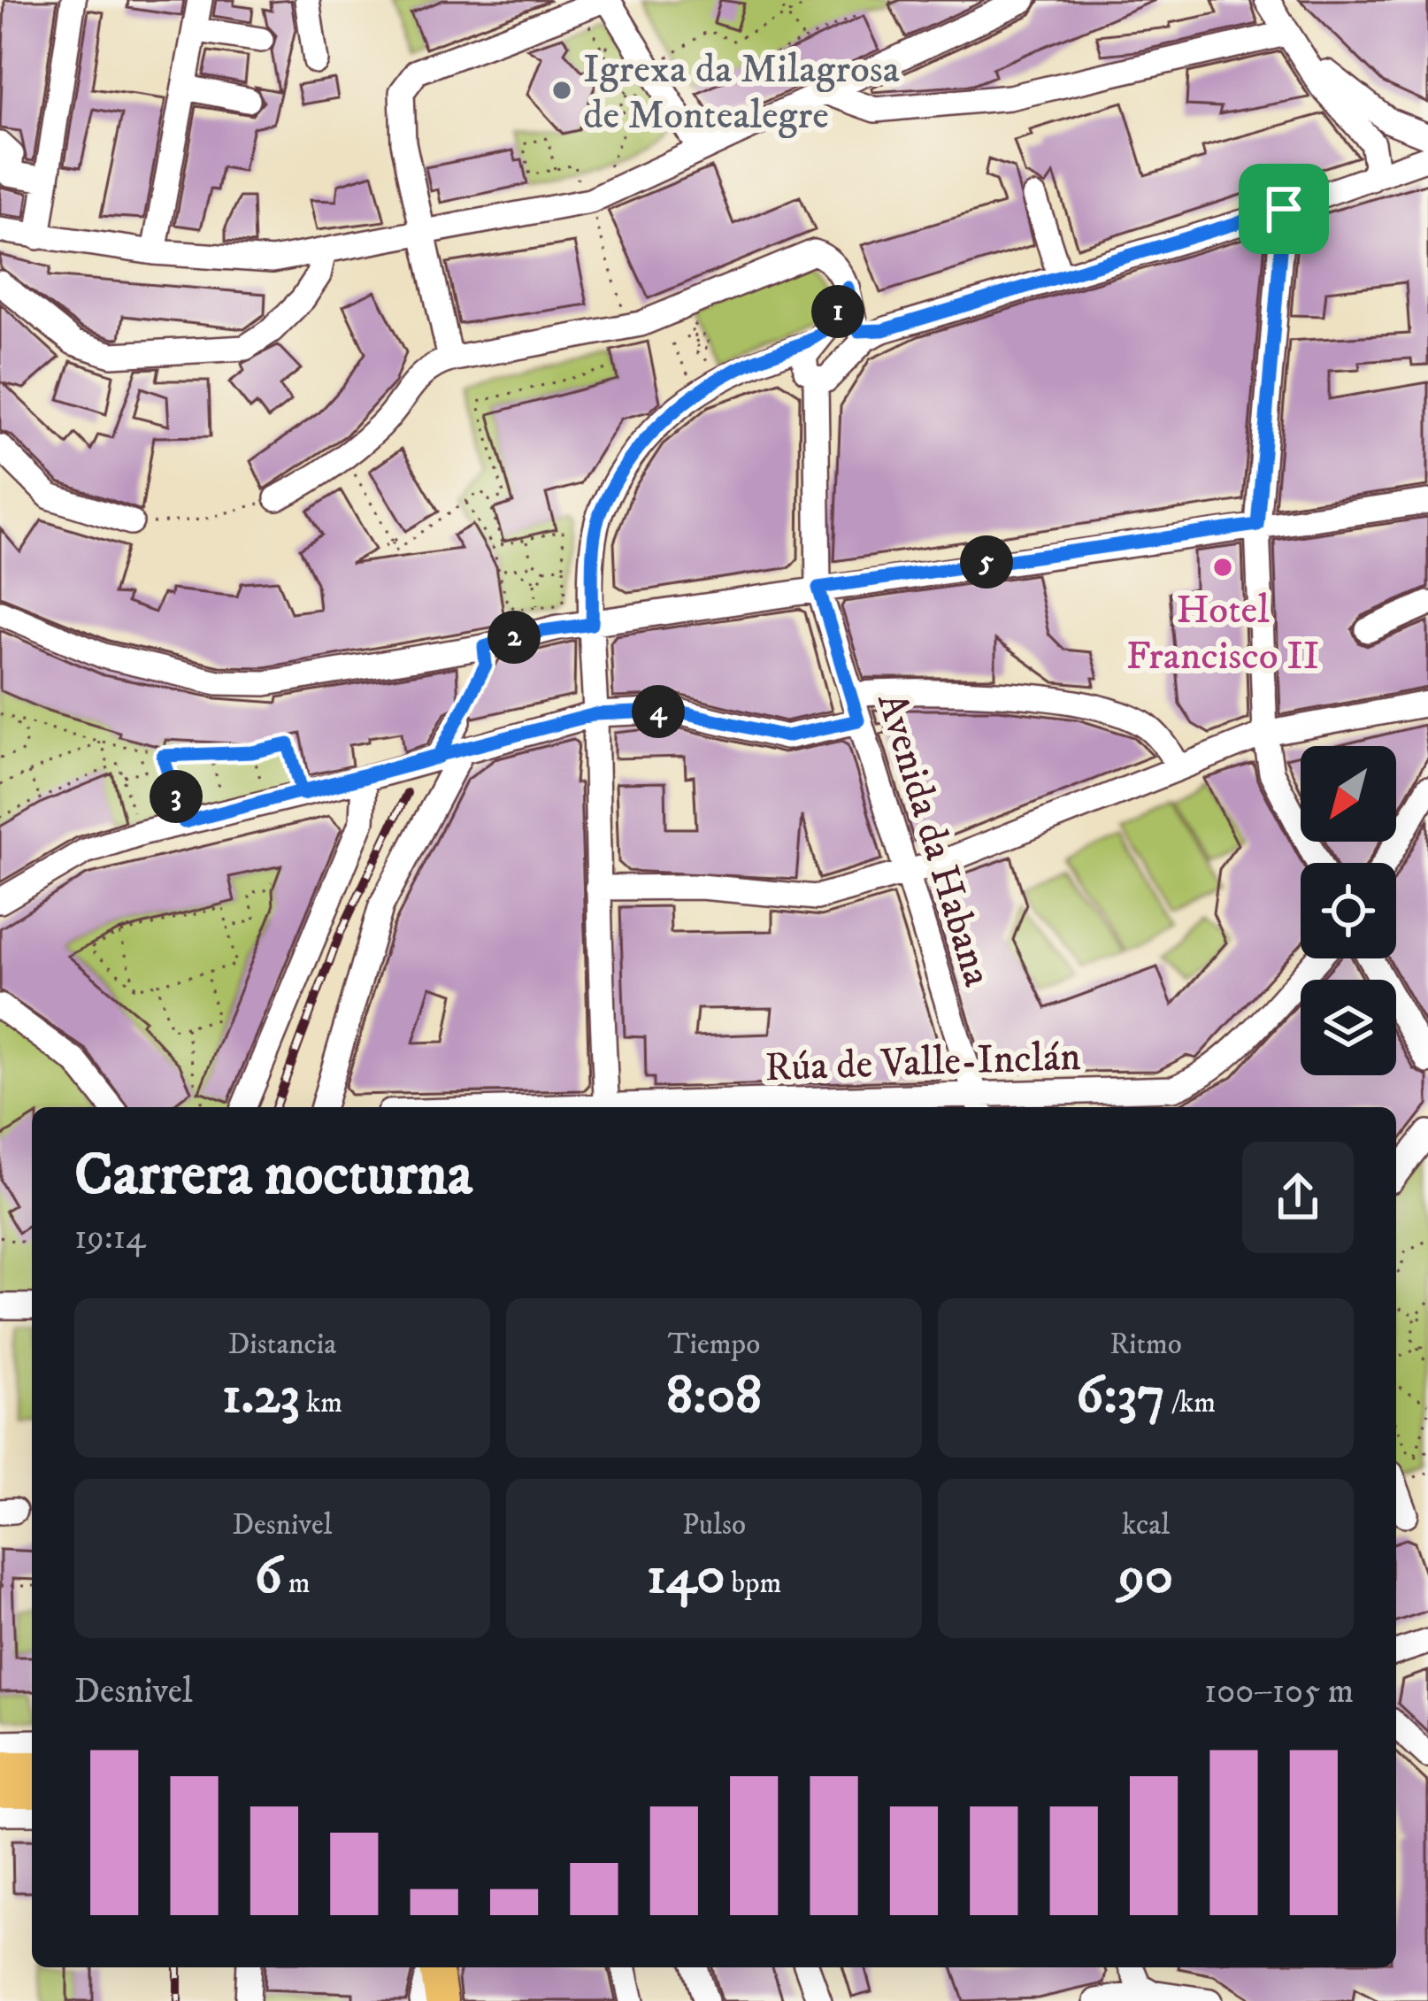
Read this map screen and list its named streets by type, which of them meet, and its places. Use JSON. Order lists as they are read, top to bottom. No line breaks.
{"streets":{"street":["Avenida da Habana","Rúa de Valle-Inclán"]},"crossings":[["Avenida da Habana","Rúa de Valle-Inclán"]],"places":["Igrexa da Milagrosa de Montealegre","Hotel Francisco II"],"north":"bottom left","page":{"pins":["1","5","2","4","3"],"heading":["Carrera nocturna","19:14"],"stats":[["Distancia","1.23 km"],["Tiempo","8:08"],["Ritmo","6:37 /km"],["Desnivel","6 m"],["Pulso","140 bpm"],["kcal","90"]],"chart":["Desnivel","100–105 m"]}}
